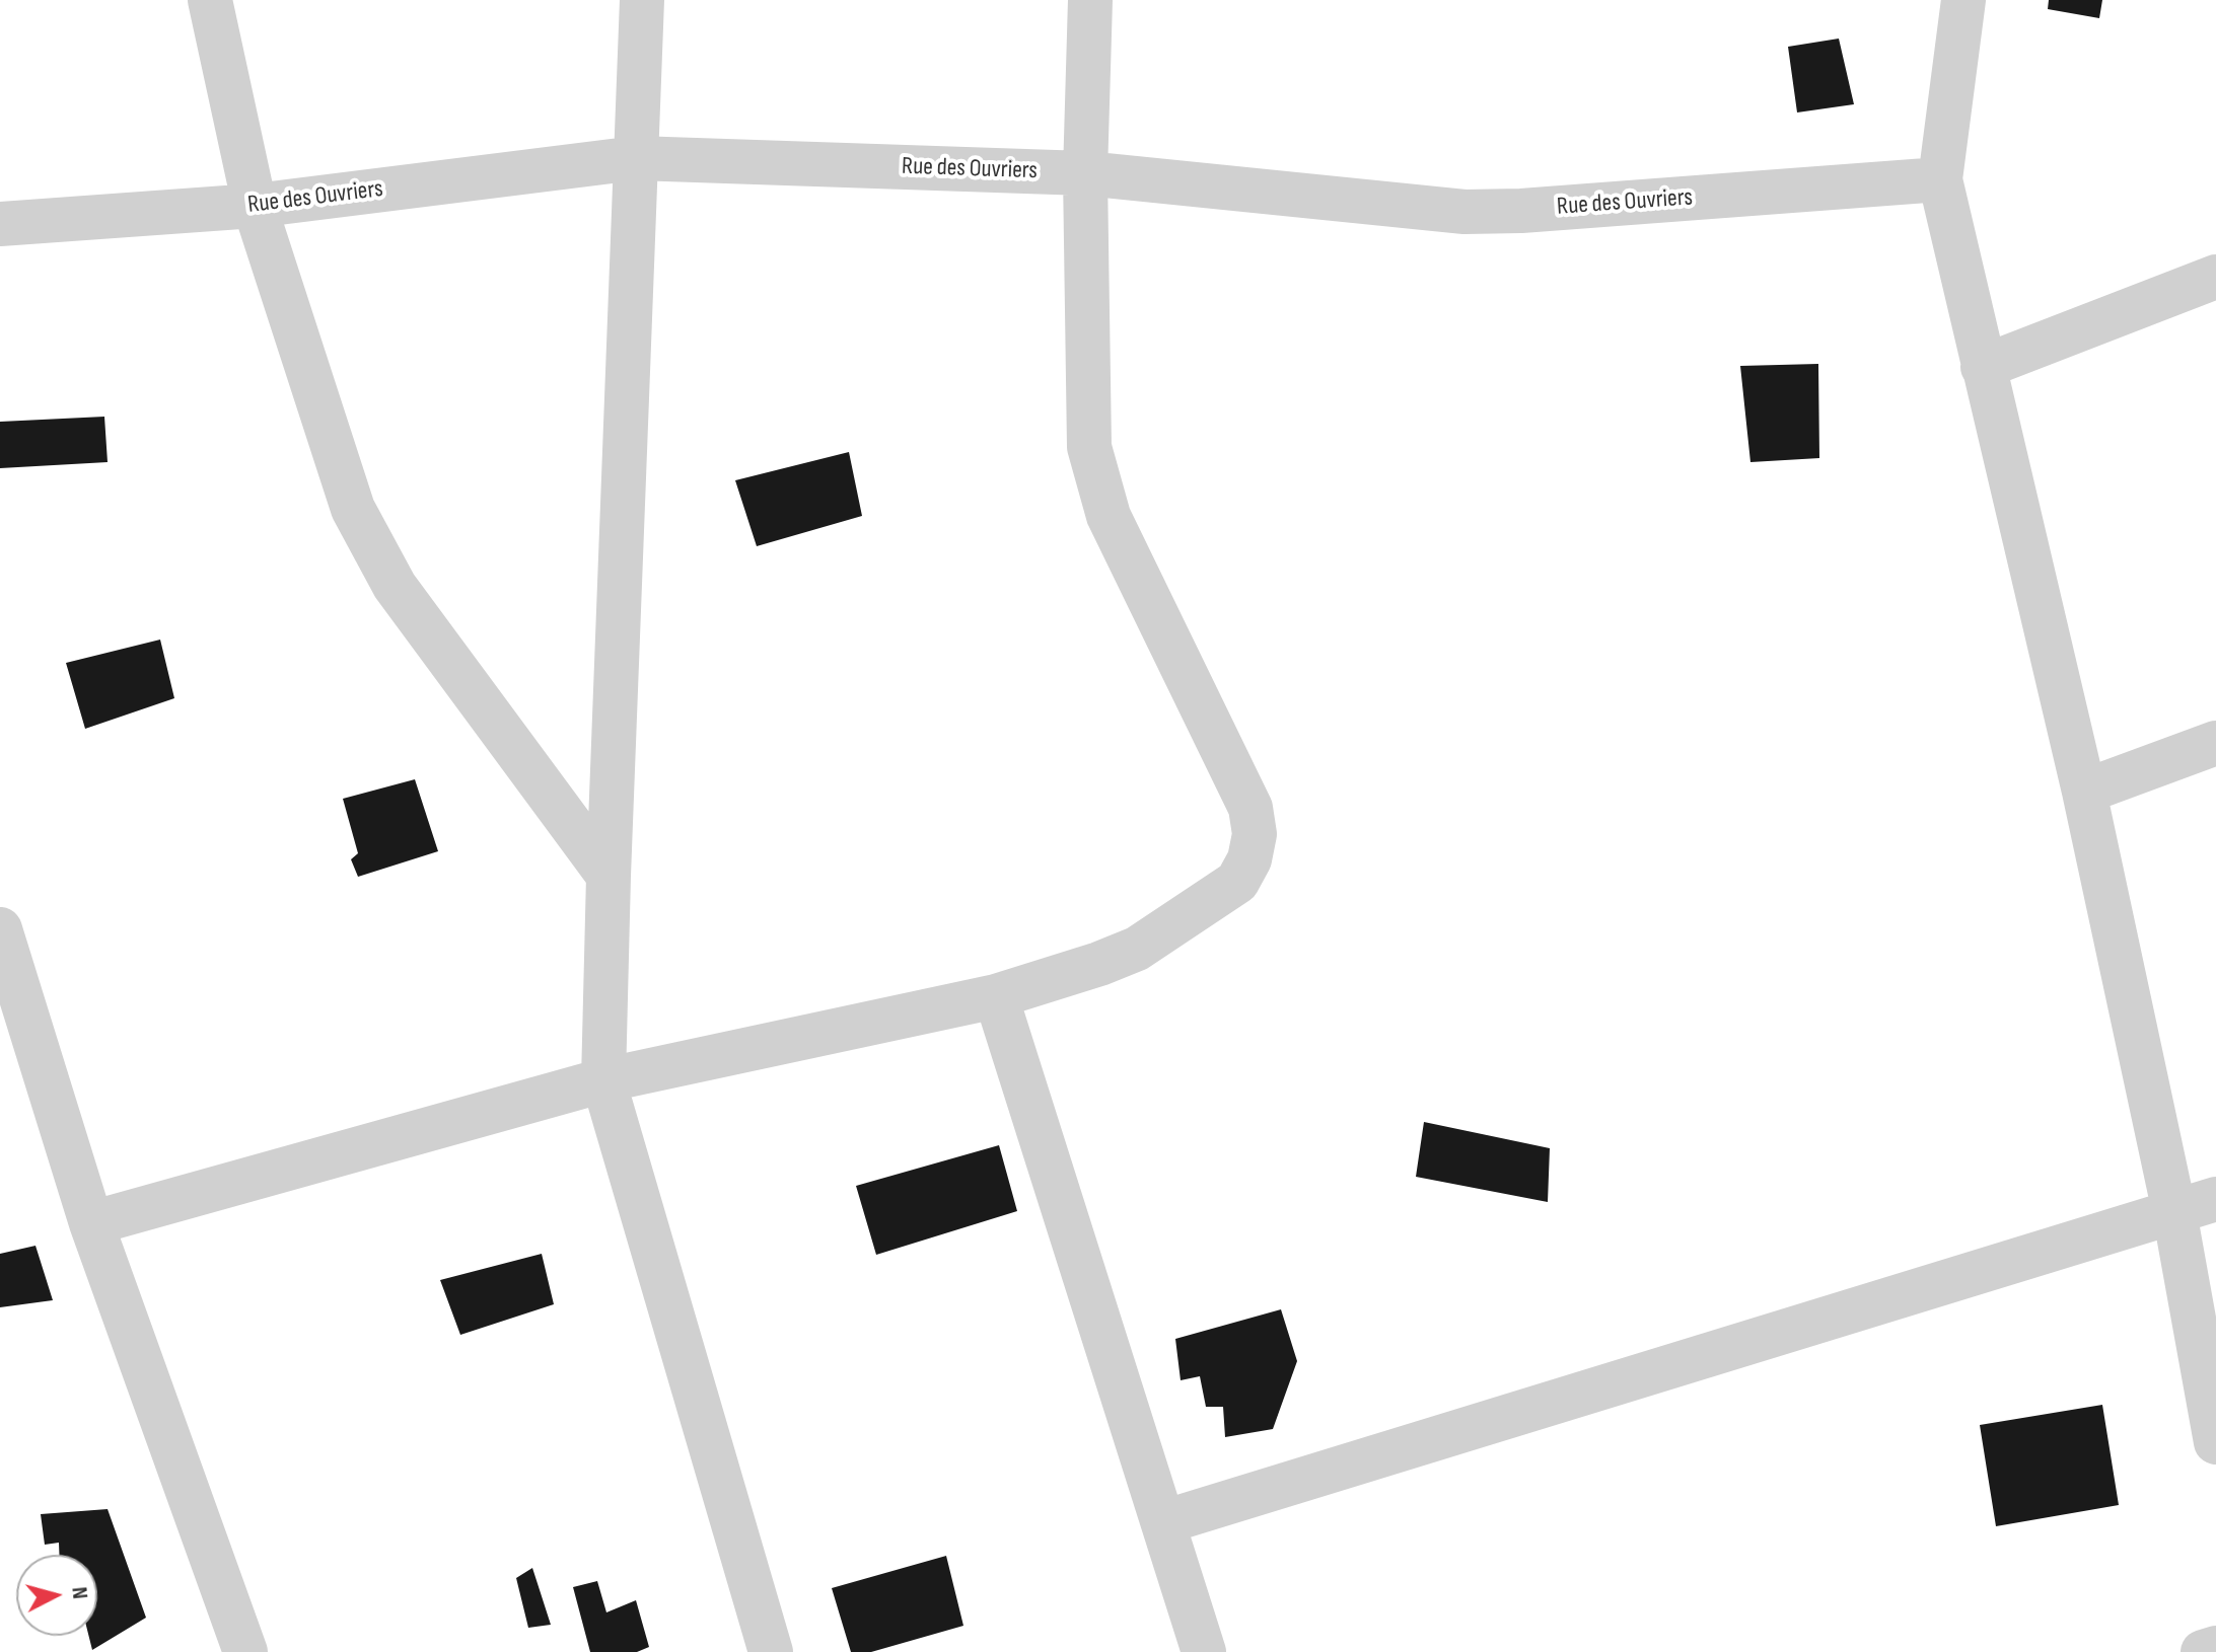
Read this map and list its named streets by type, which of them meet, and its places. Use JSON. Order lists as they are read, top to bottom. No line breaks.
{"streets":{"street":["Rue des Ouvriers"]},"north":"right"}
